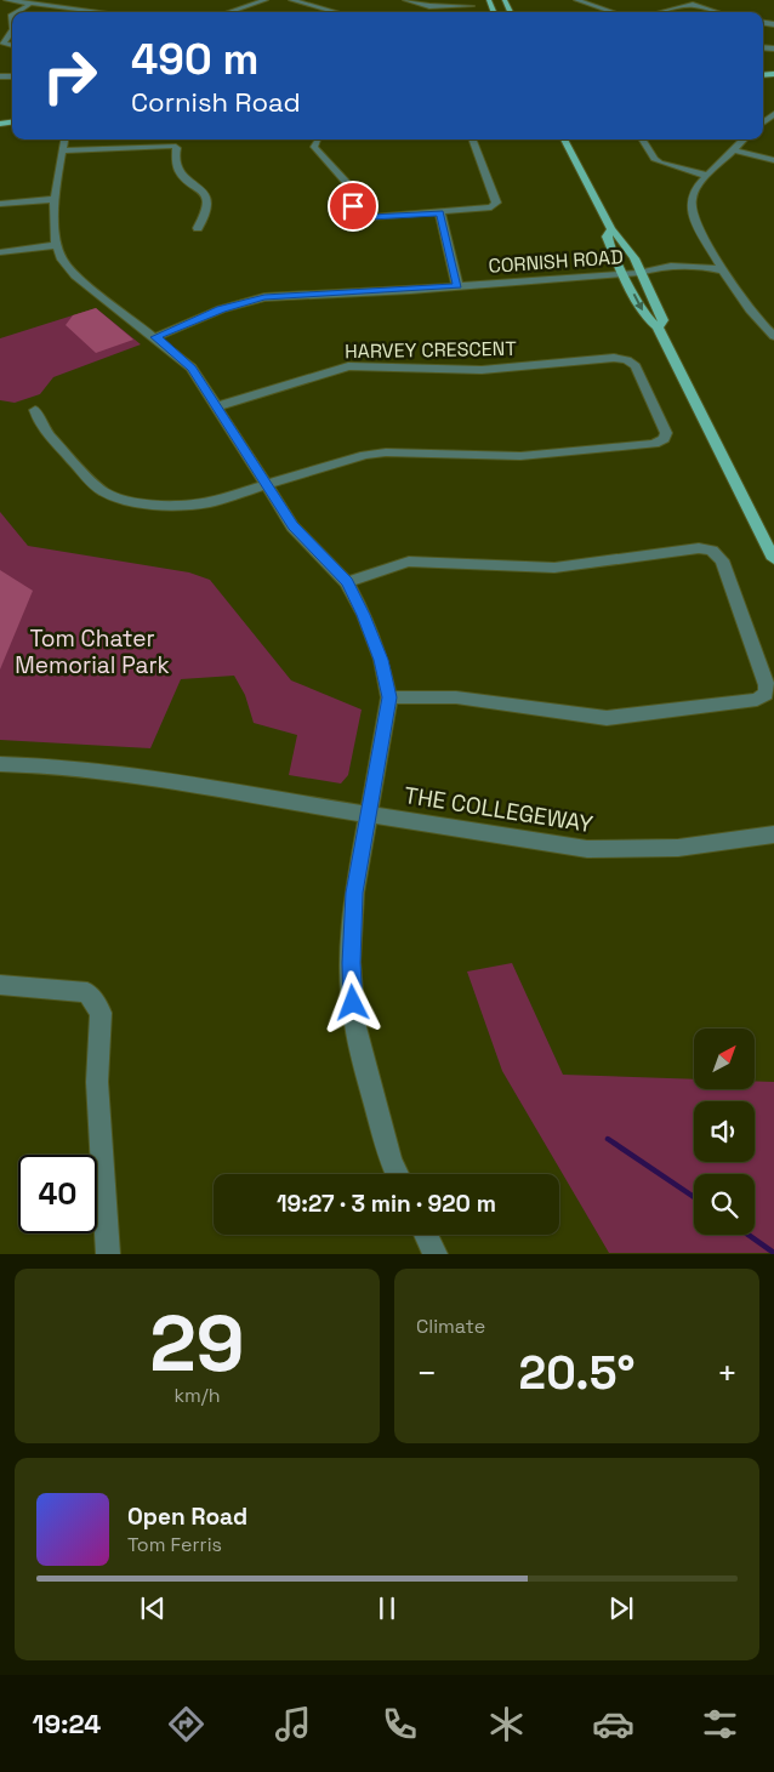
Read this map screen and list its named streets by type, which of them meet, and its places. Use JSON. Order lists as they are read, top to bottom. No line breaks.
{"streets":{"street":["CORNISH ROAD","HARVEY CRESCENT","THE COLLEGEWAY"]},"parks":["Tom Chater Memorial Park"],"north":"top right","page":{"turn":["490 m","Cornish Road"],"limit":"40","trip":"19:27 · 3 min · 920 m","tile":[["29","km/h"],"Climate"],"heat":["−","20.5°","+"],"song":["Open Road","Tom Ferris"],"tabs":"19:24"}}
